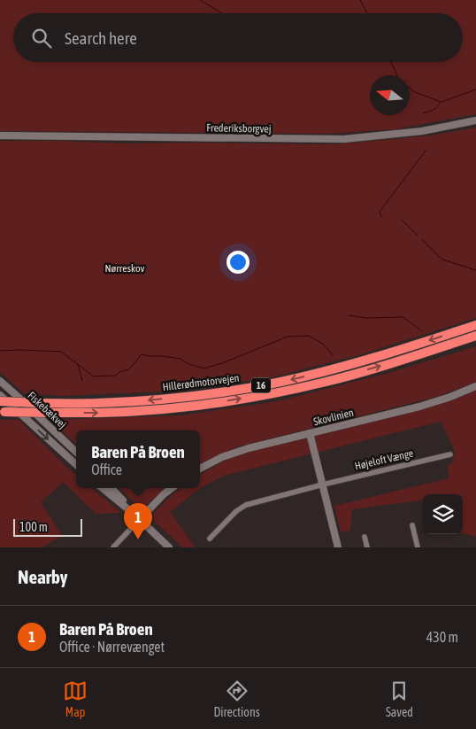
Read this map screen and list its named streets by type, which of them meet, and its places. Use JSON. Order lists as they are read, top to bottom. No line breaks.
{"streets":{"highway":["Hillerødmotorvejen","16"],"street":["Frederiksborgvej","Fiskebækvej","Skovlinien","Højeloft Vænge"]},"parks":["Nørreskov"],"scale_bar":"100 m","north":"left","page":{"search":"Search here","popup":["Baren På Broen","Office"],"pins":"1","scale":"100 m","heading":"Nearby","list":[{"mark":"1","name":"Baren På Broen","note":"Office · Nørrevænget","value":"430 m"}],"nav":["Map","Directions","Saved"]}}
